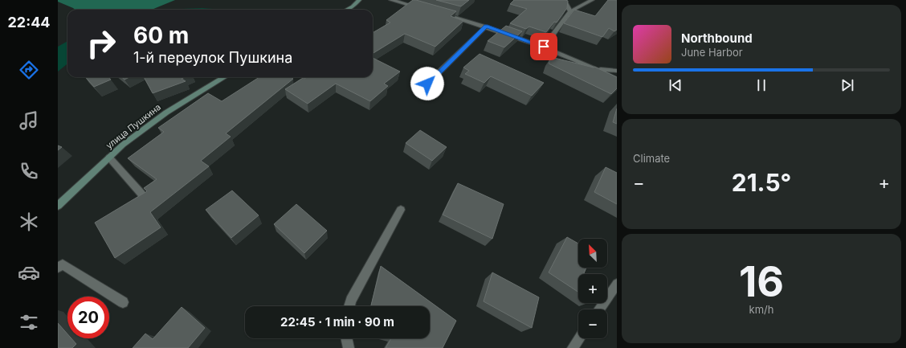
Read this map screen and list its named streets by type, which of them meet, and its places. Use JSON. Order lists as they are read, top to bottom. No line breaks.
{"streets":{"street":["улица Пушкина"]},"north":"top left","page":{"tabs":"22:44","turn":["60 m","1-й переулок Пушкина"],"song":["Northbound","June Harbor"],"tile":["Climate",["16","km/h"]],"heat":["−","21.5°","+"],"map_buttons":["+","−"],"limit":"20","trip":"22:45 · 1 min · 90 m"}}
